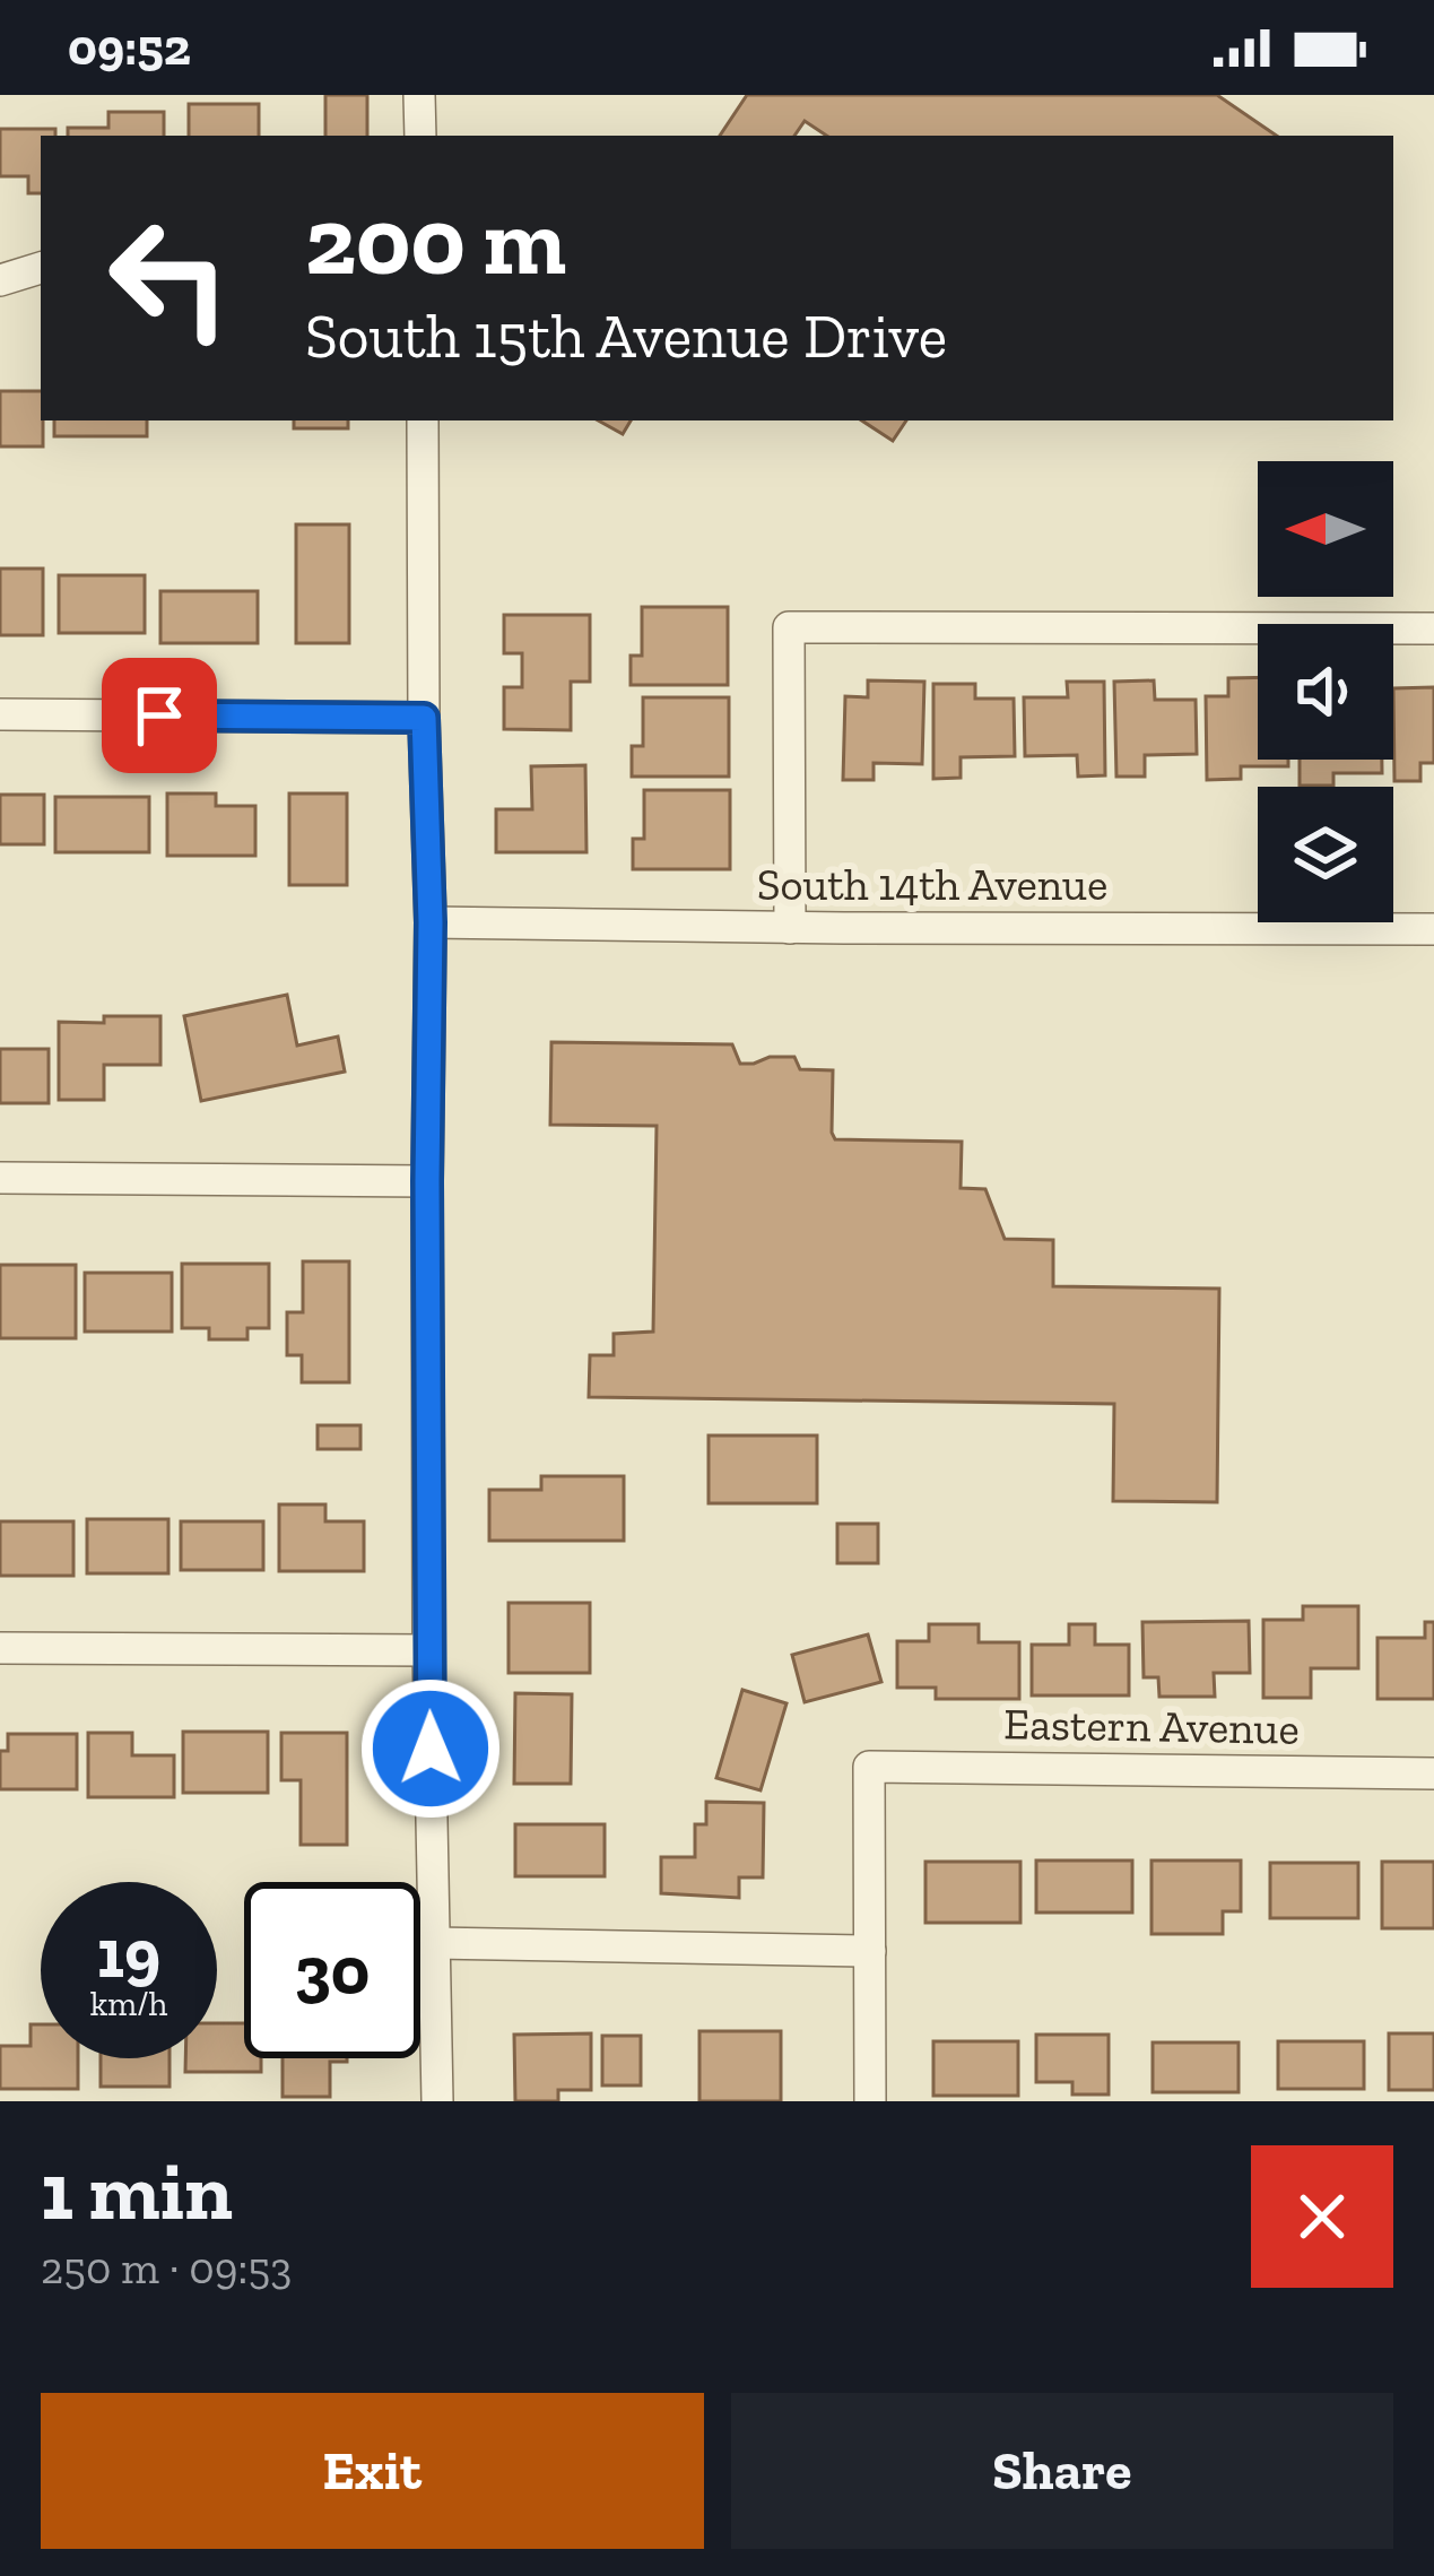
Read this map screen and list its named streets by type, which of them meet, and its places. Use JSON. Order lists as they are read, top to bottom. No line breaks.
{"streets":{"street":["South 14th Avenue","Eastern Avenue"]},"north":"left","page":{"status":"09:52","turn":["200 m","South 15th Avenue Drive"],"speed":"19 km/h","limit":"30","heading":["1 min","250 m · 09:53"],"buttons":["Exit","Share"]}}
